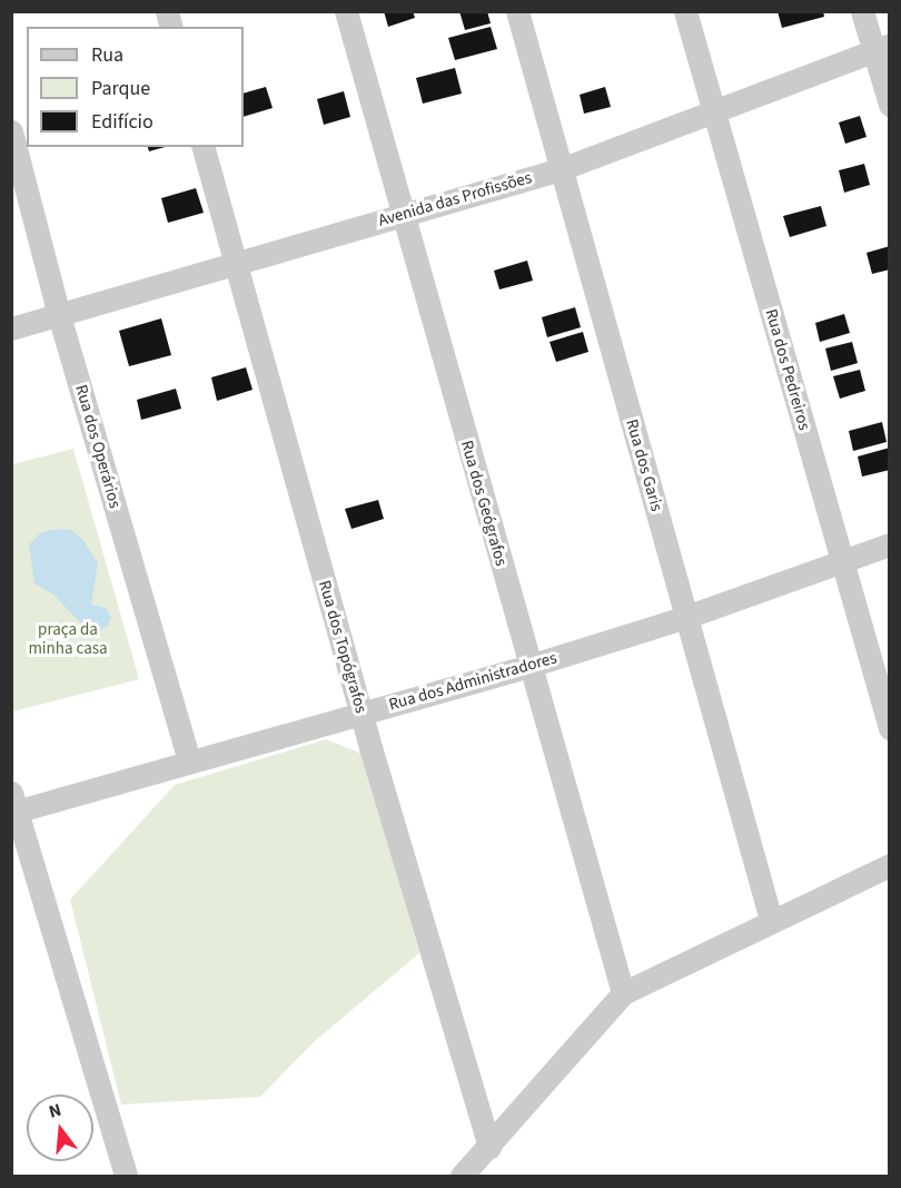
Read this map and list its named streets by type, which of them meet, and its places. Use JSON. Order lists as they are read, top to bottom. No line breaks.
{"streets":{"street":["Avenida das Profissões","Rua dos Pedreiros","Rua dos Operários","Rua dos Garis","Rua dos Geógrafos","Rua dos Topógrafos","Rua dos Administradores"]},"crossings":[["Avenida das Profissões","Rua dos Pedreiros"],["Avenida das Profissões","Rua dos Operários"],["Avenida das Profissões","Rua dos Garis"],["Avenida das Profissões","Rua dos Geógrafos"],["Avenida das Profissões","Rua dos Topógrafos"],["Rua dos Pedreiros","Rua dos Administradores"],["Rua dos Operários","Rua dos Administradores"],["Rua dos Garis","Rua dos Administradores"],["Rua dos Geógrafos","Rua dos Administradores"],["Rua dos Topógrafos","Rua dos Administradores"]],"parks":["praça da minha casa"],"legend":["Rua","Parque","Edifício"],"north":"top"}
